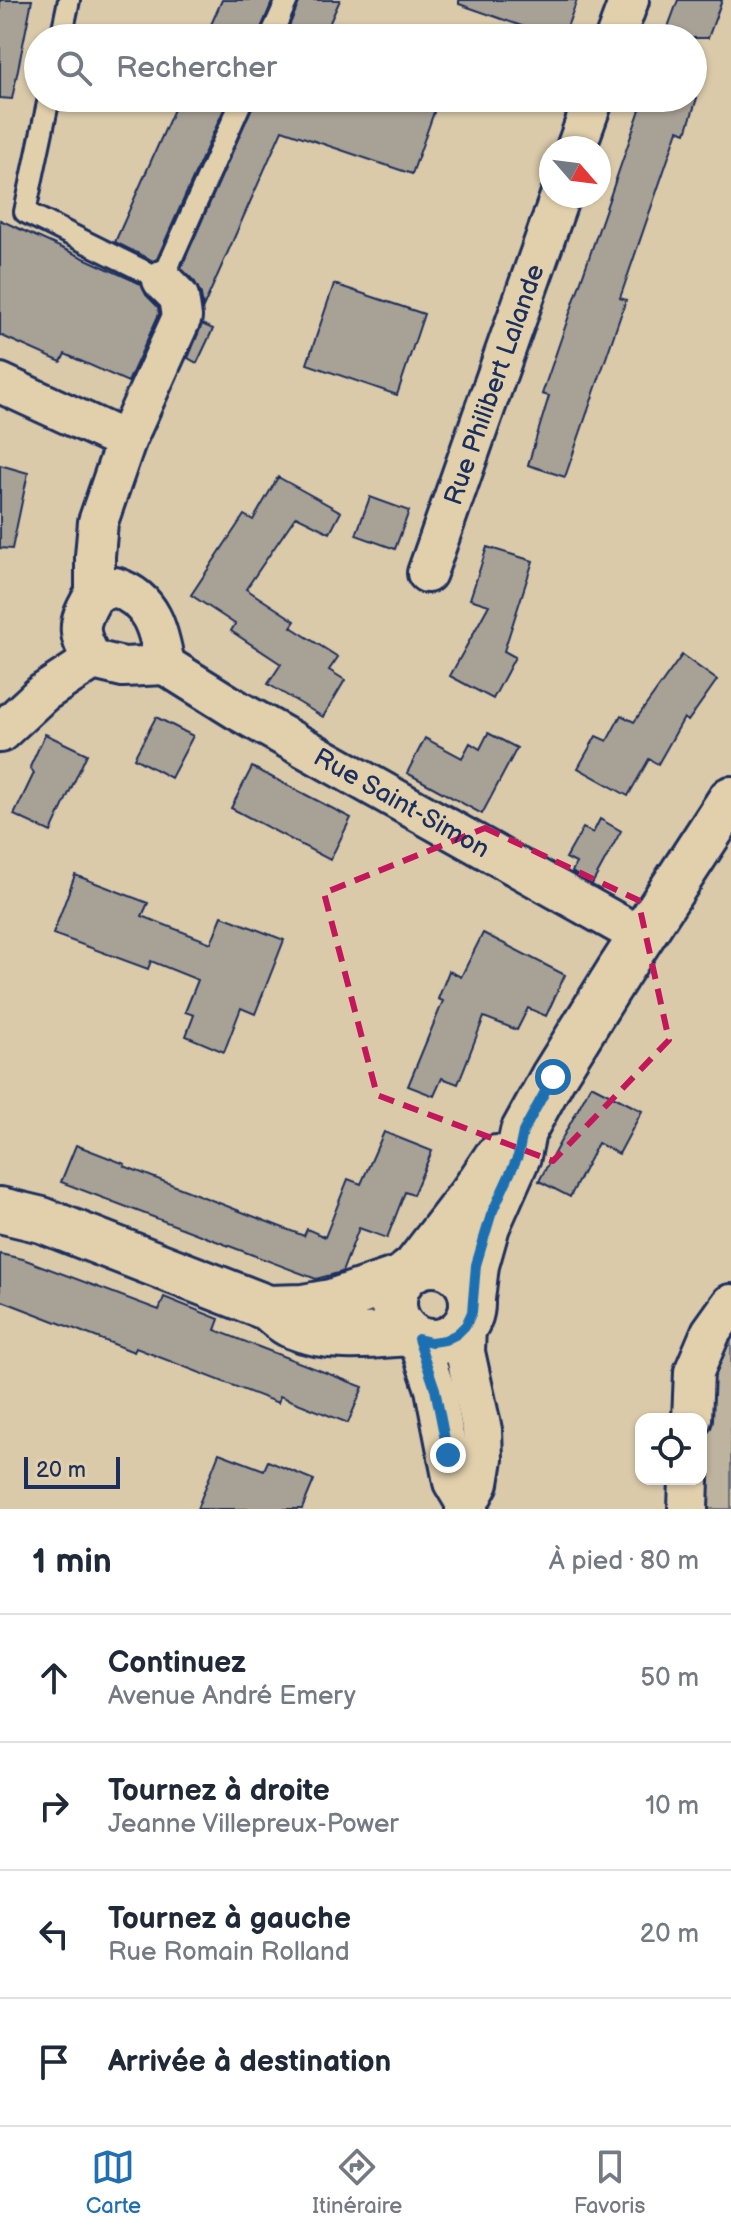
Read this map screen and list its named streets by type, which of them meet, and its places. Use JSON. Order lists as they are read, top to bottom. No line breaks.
{"streets":{"street":["Rue Philibert Lalande","Rue Saint-Simon"]},"scale_bar":"20 m","north":"bottom right","page":{"search":"Rechercher","scale":"20 m","heading":["1 min","À pied · 80 m"],"list":[["Continuez","Avenue André Emery","50 m"],["Tournez à droite","Jeanne Villepreux-Power","10 m"],["Tournez à gauche","Rue Romain Rolland","20 m"],"Arrivée à destination"],"nav":["Carte","Itinéraire","Favoris"]}}
